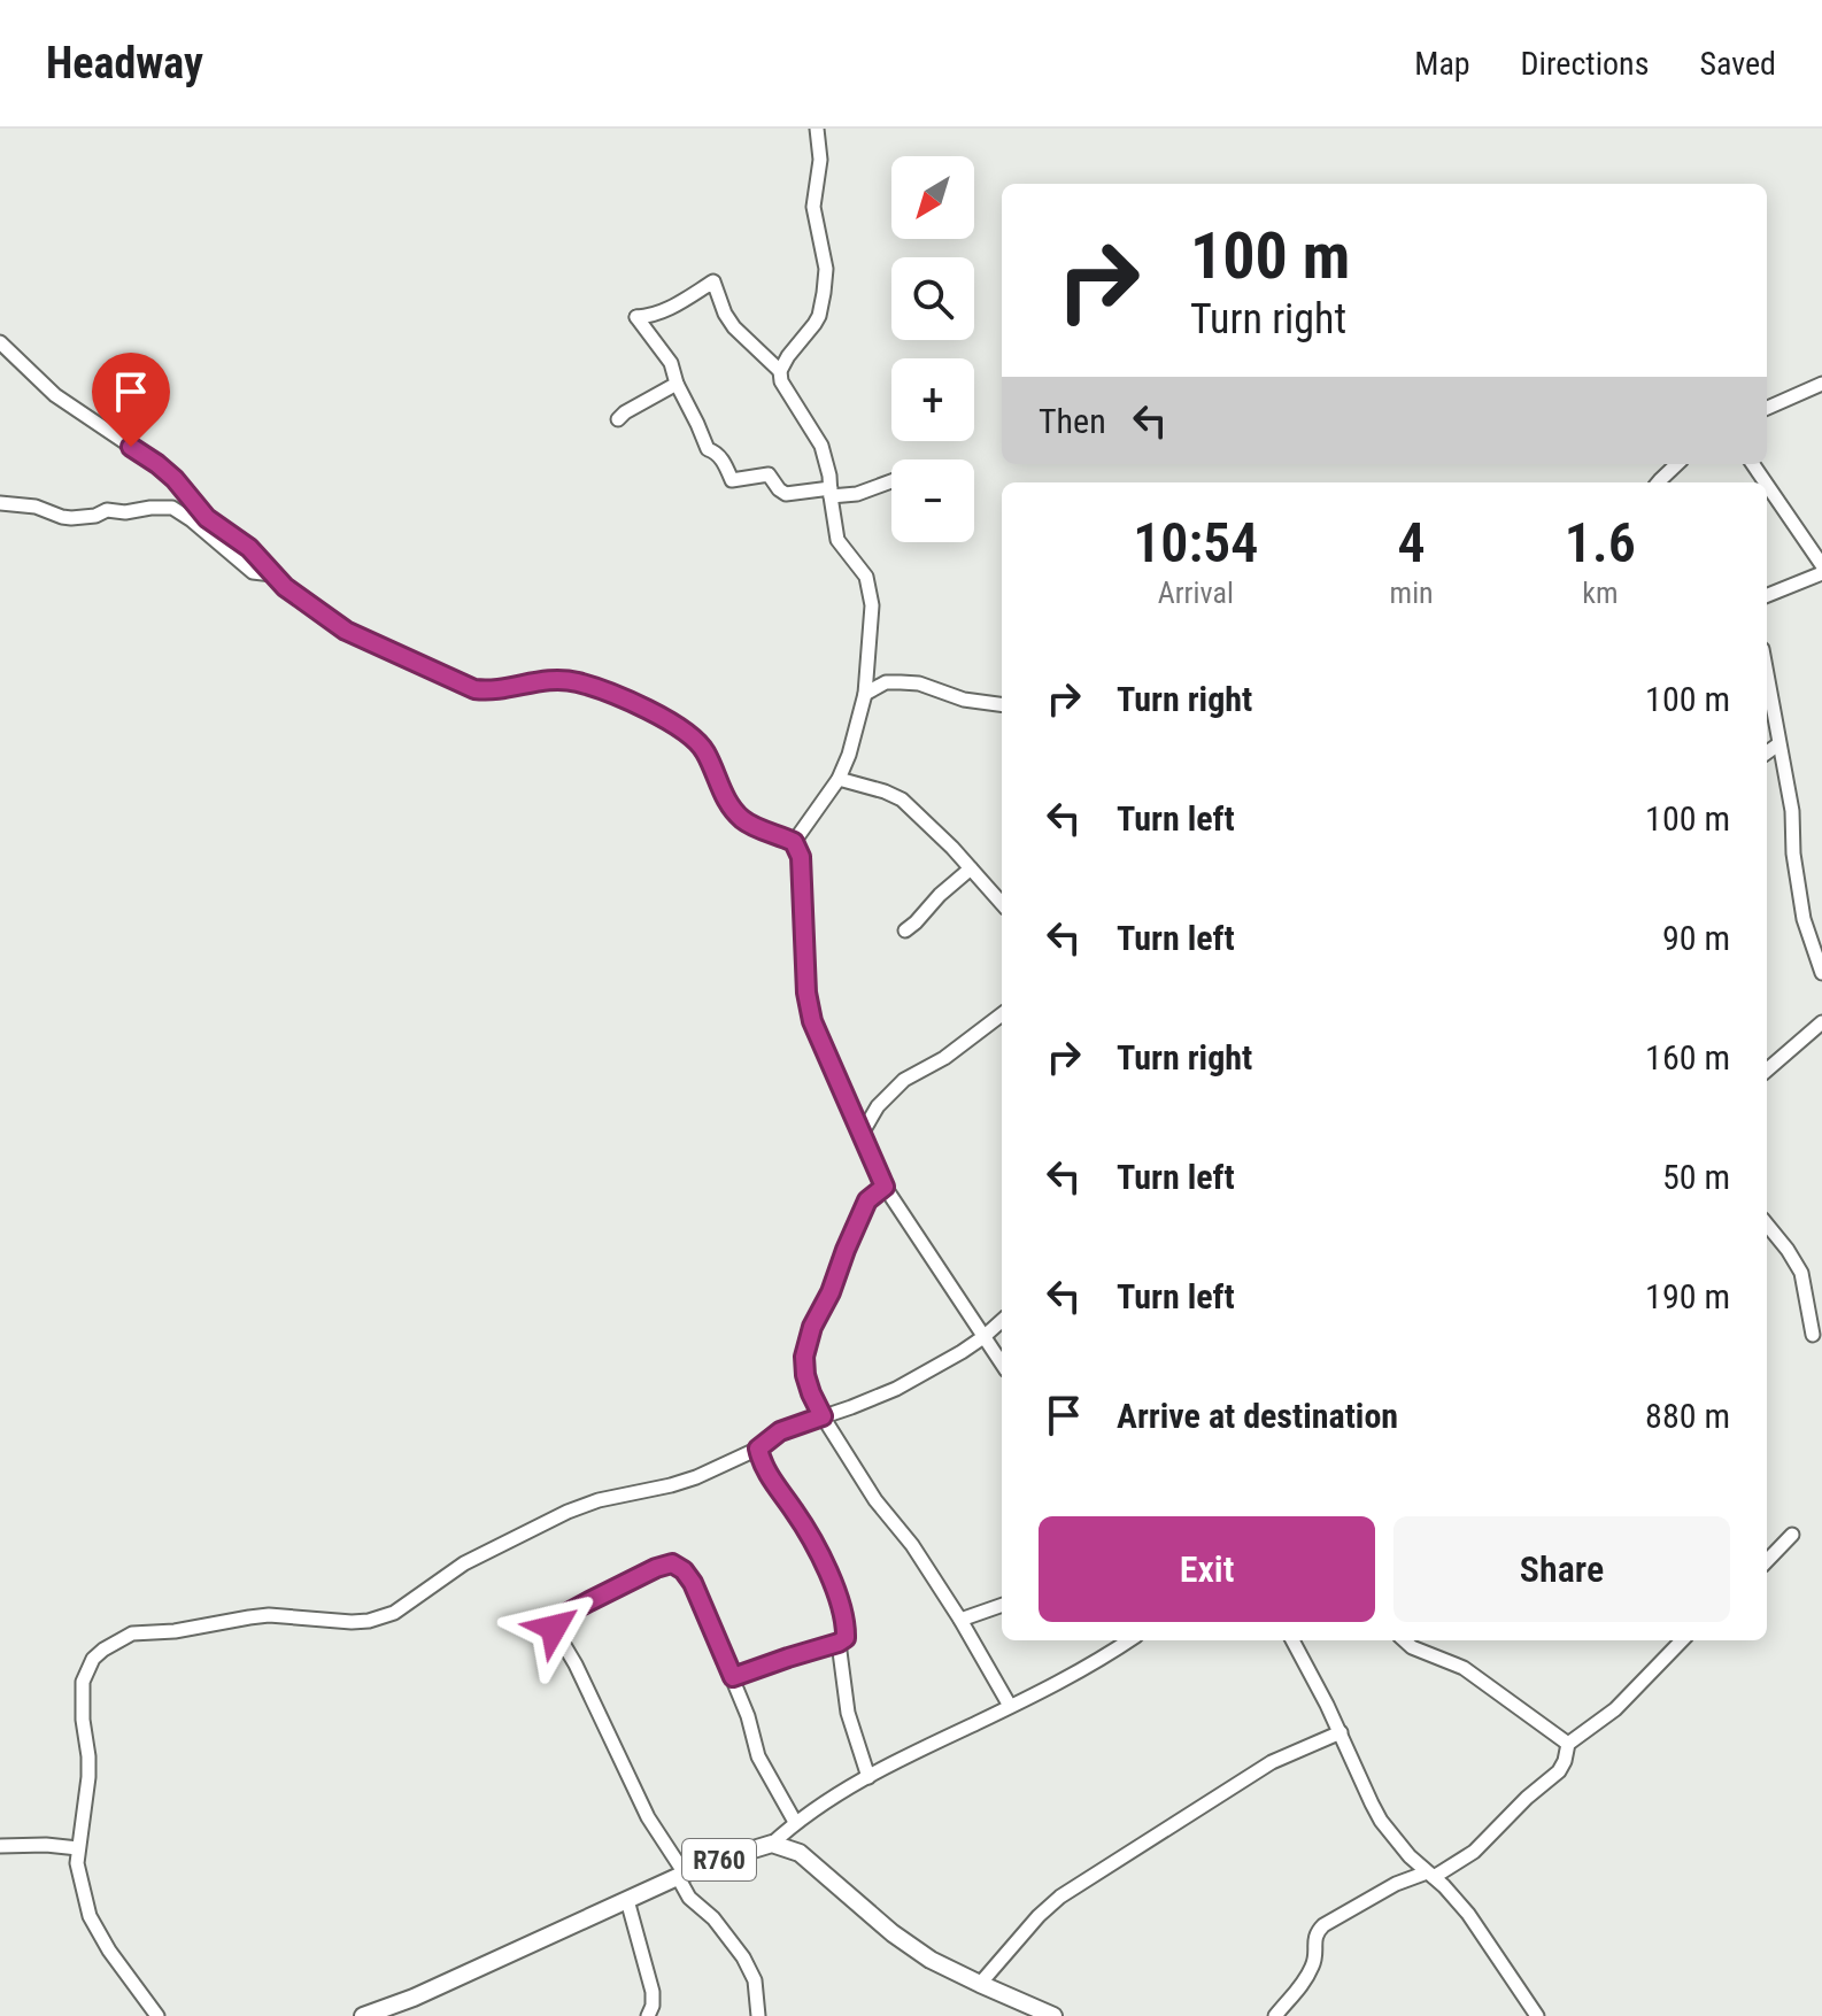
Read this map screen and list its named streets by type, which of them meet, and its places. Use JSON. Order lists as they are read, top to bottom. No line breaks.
{"streets":{"main road":["R760"]},"north":"bottom left","page":{"header":"Headway","nav":["Map","Directions","Saved"],"map_buttons":["+","−"],"turn":["100 m","Turn right"],"then":"Then","eta":["10:54","Arrival","4","min","1.6","km"],"list":[{"name":"Turn right","value":"100 m"},{"name":"Turn left","value":"100 m"},{"name":"Turn left","value":"90 m"},{"name":"Turn right","value":"160 m"},{"name":"Turn left","value":"50 m"},{"name":"Turn left","value":"190 m"},{"name":"Arrive at destination","value":"880 m"}],"buttons":["Exit","Share"]}}
